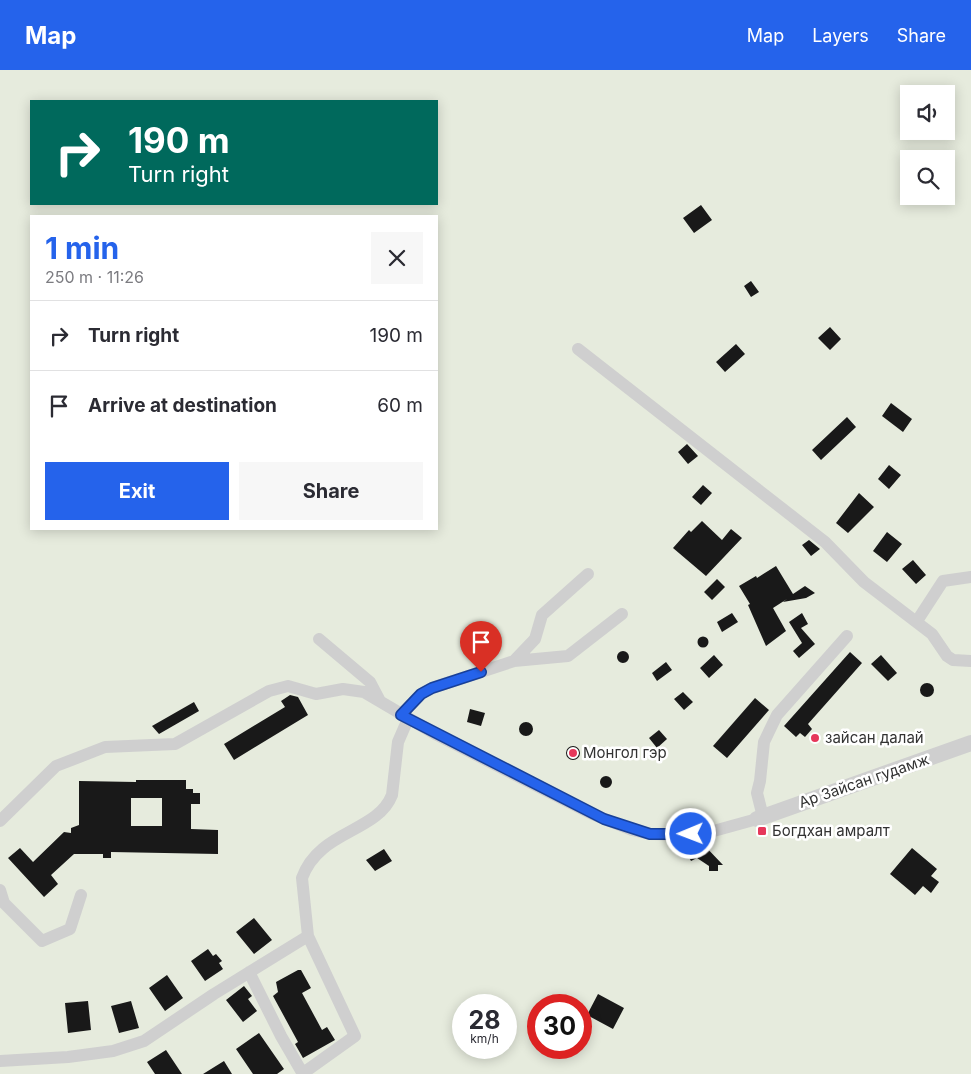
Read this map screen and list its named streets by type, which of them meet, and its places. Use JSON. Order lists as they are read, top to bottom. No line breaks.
{"streets":{"street":["Ар Зайсан гудамж"]},"places":{"other":["зайсан далай","Монгол гэр"],"transit":["Богдхан амралт"]},"page":{"header":"Map","nav":["Map","Layers","Share"],"turn":["190 m","Turn right"],"heading":["1 min","250 m · 11:26"],"list":[{"name":"Turn right","value":"190 m"},{"name":"Arrive at destination","value":"60 m"}],"buttons":["Exit","Share"],"speed":"28 km/h","limit":"30"}}
